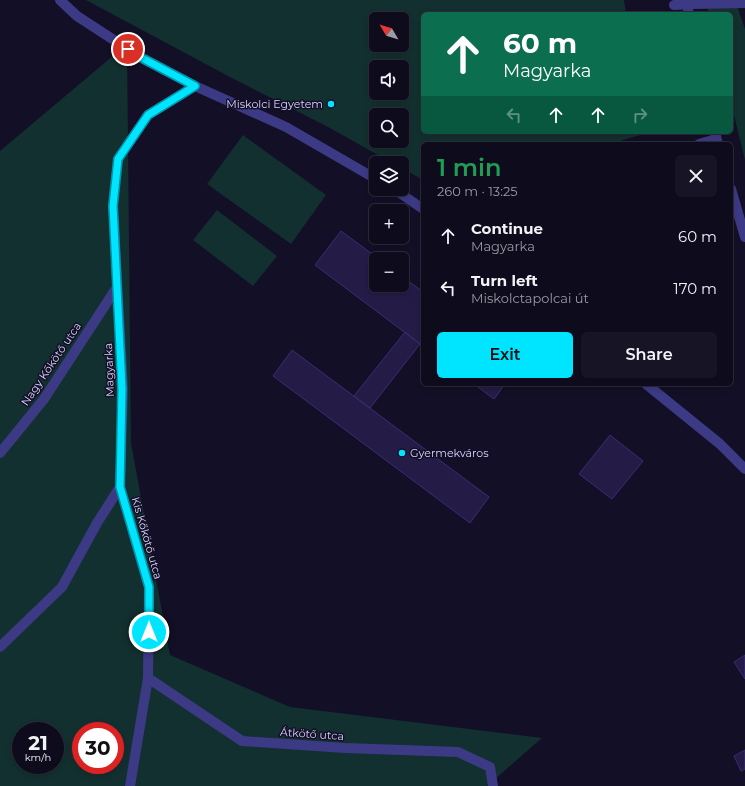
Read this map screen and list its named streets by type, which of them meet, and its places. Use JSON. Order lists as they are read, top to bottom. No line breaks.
{"streets":{"street":["Nagy Kőkötő utca","Magyarka","Kis Kőkötő utca","Átkötő utca"]},"crossings":[["Nagy Kőkötő utca","Magyarka"],["Magyarka","Kis Kőkötő utca"],["Kis Kőkötő utca","Átkötő utca"]],"places":["Miskolci Egyetem","Gyermekváros"],"north":"top left","page":{"map_buttons":["+","−"],"turn":["60 m","Magyarka"],"heading":["1 min","260 m · 13:25"],"list":[{"name":"Continue","note":"Magyarka","value":"60 m"},{"name":"Turn left","note":"Miskolctapolcai út","value":"170 m"}],"buttons":["Exit","Share"],"speed":"21 km/h","limit":"30"}}
